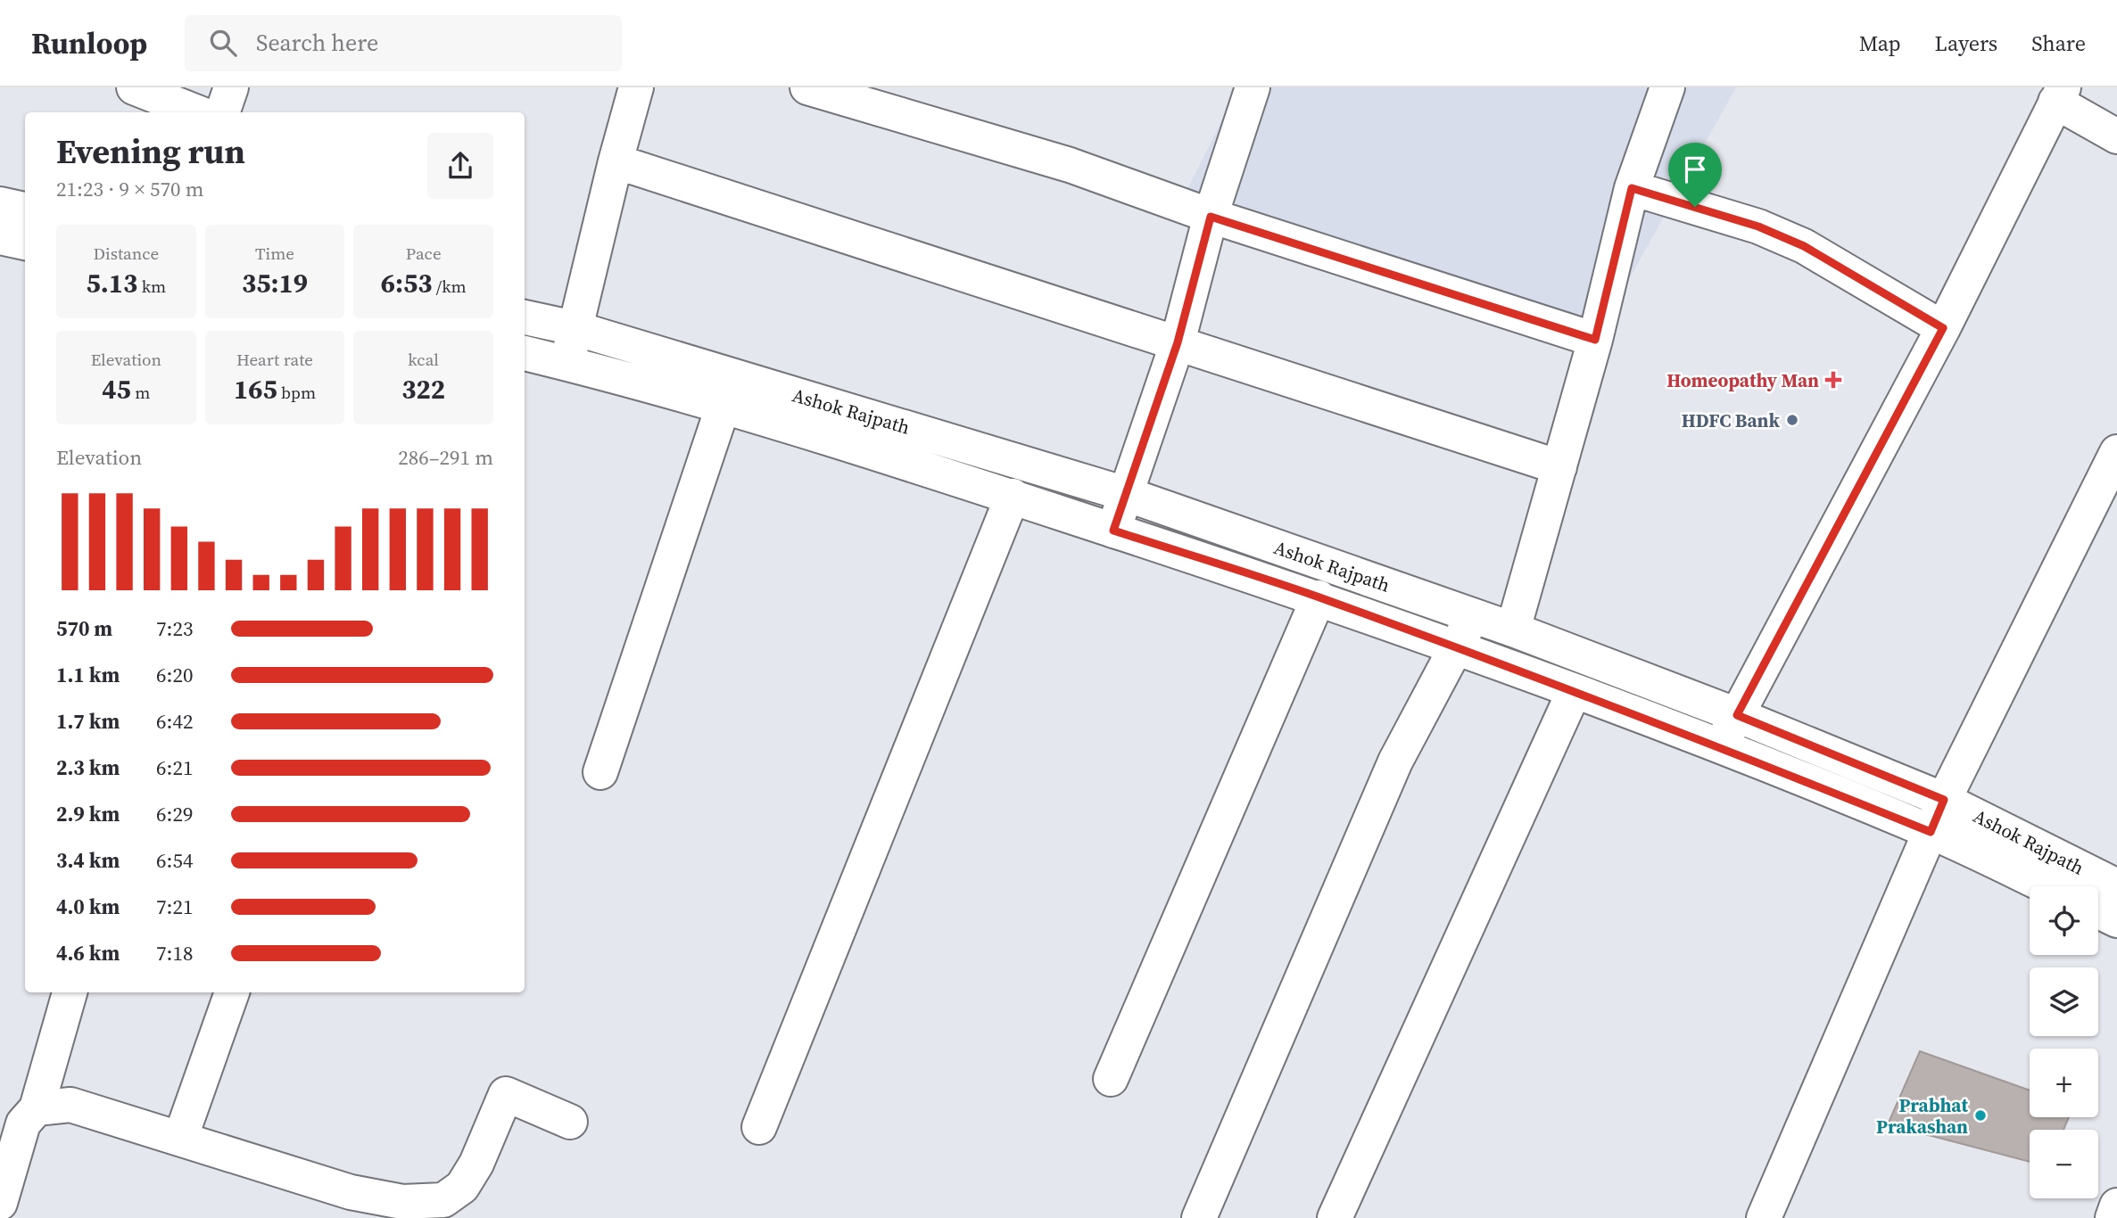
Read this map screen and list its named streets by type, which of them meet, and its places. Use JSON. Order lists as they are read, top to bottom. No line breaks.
{"streets":{"street":["Ashok Rajpath"]},"places":{"health":["Homeopathy Man"],"other":["HDFC Bank","Prabhat Prakashan"]},"page":{"header":"Runloop","search":"Search here","nav":["Map","Layers","Share"],"heading":["Evening run","21:23 · 9 × 570 m"],"stats":[["Distance","5.13 km"],["Time","35:19"],["Pace","6:53 /km"],["Elevation","45 m"],["Heart rate","165 bpm"],["kcal","322"]],"chart":["Elevation","286–291 m"],"list":[{"name":"570 m","note":"7:23"},{"name":"1.1 km","note":"6:20"},{"name":"1.7 km","note":"6:42"},{"name":"2.3 km","note":"6:21"},{"name":"2.9 km","note":"6:29"},{"name":"3.4 km","note":"6:54"},{"name":"4.0 km","note":"7:21"},{"name":"4.6 km","note":"7:18"}],"map_buttons":["+","−"]}}
